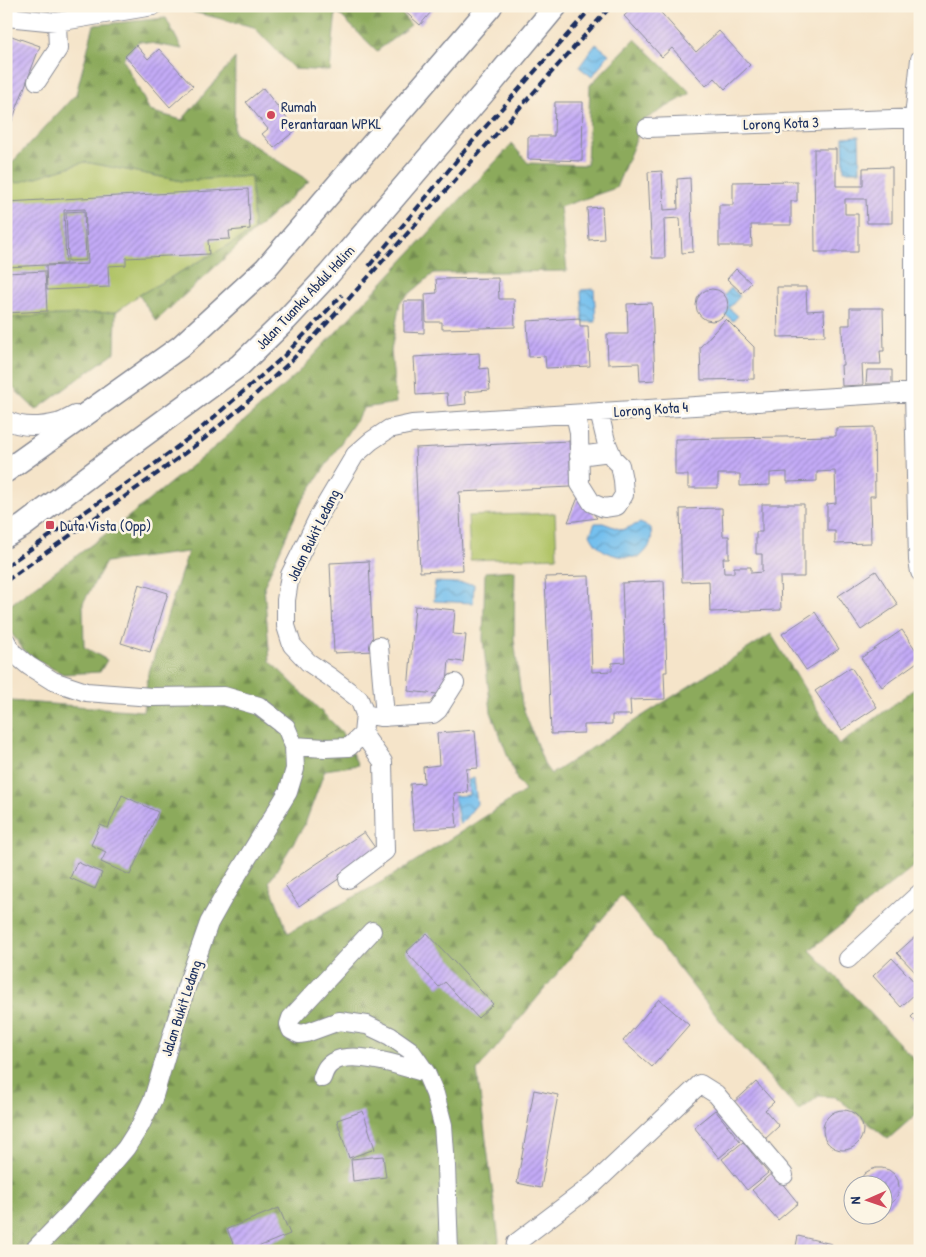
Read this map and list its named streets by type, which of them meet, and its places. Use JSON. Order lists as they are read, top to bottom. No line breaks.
{"streets":{"main road":["Jalan Tuanku Abdul Halim"],"street":["Lorong Kota 3","Lorong Kota 4","Jalan Bukit Ledang"]},"crossings":[["Lorong Kota 4","Jalan Bukit Ledang"]],"places":{"other":["Rumah Perantaraan WPKL"],"transit":["Duta Vista (Opp)"]},"north":"left"}
